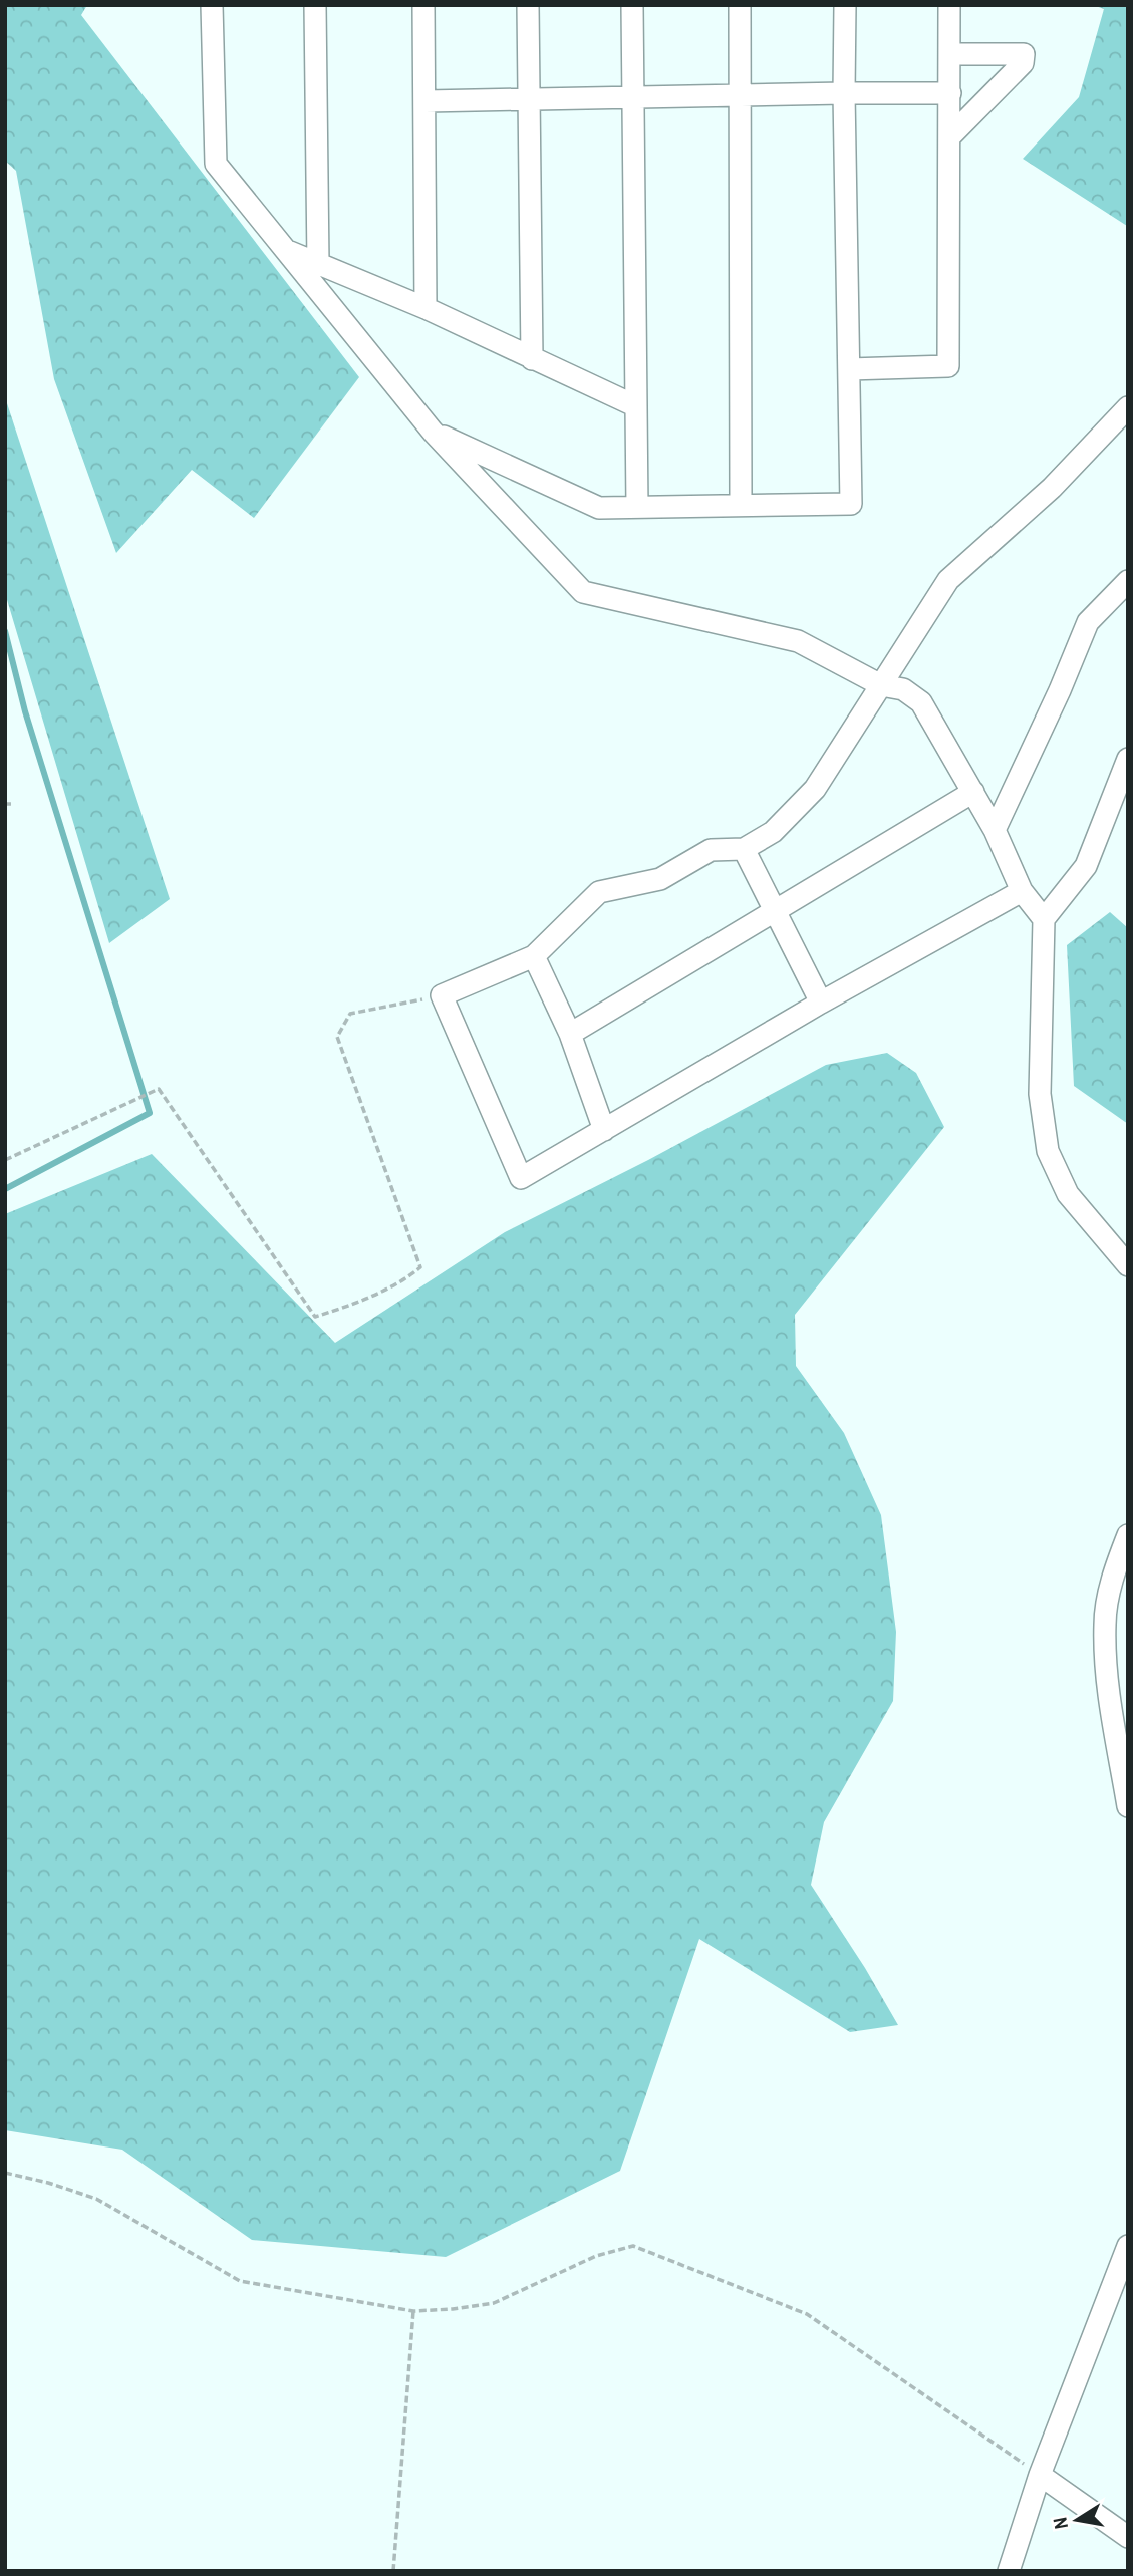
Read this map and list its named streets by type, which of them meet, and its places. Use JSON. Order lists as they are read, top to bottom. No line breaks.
{"north":"left"}
